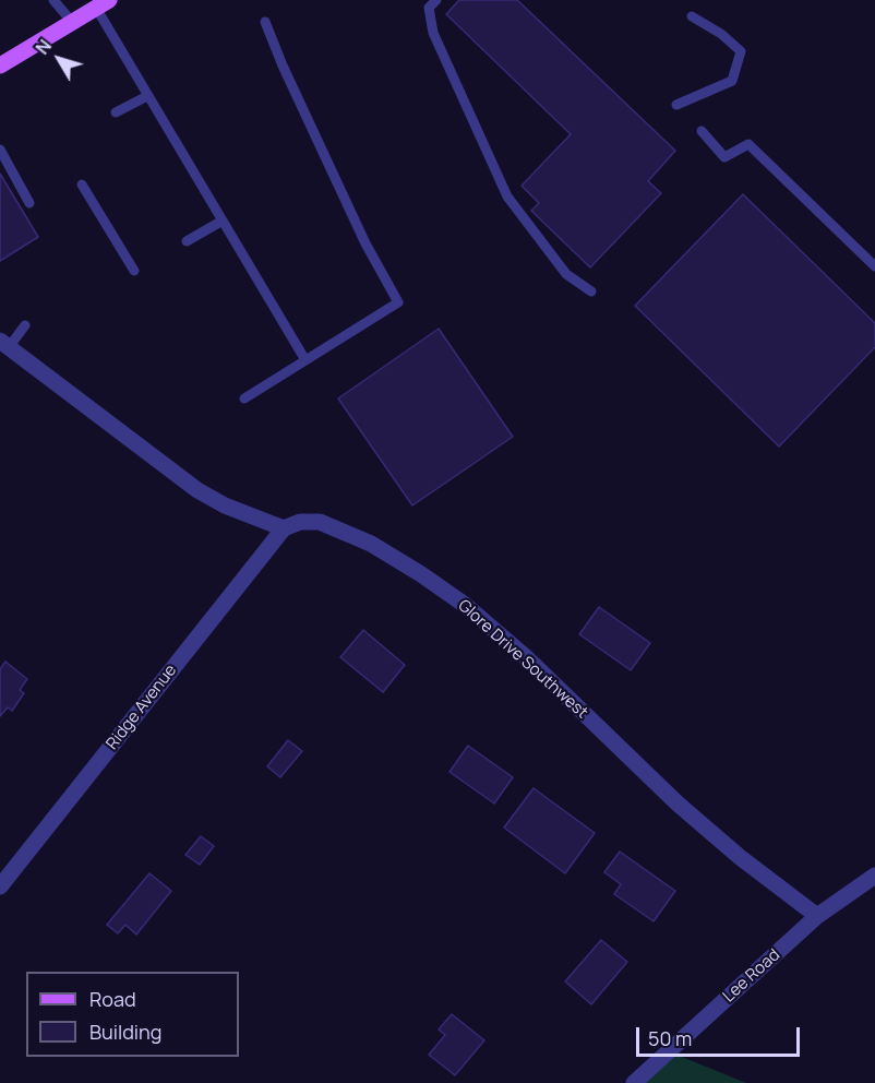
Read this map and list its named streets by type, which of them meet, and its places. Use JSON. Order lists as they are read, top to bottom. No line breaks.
{"streets":{"street":["Glore Drive Southwest","Ridge Avenue","Lee Road"]},"crossings":[["Glore Drive Southwest","Ridge Avenue"],["Glore Drive Southwest","Lee Road"]],"legend":["Road","Building"],"scale_bar":"50 m","north":"top left"}
